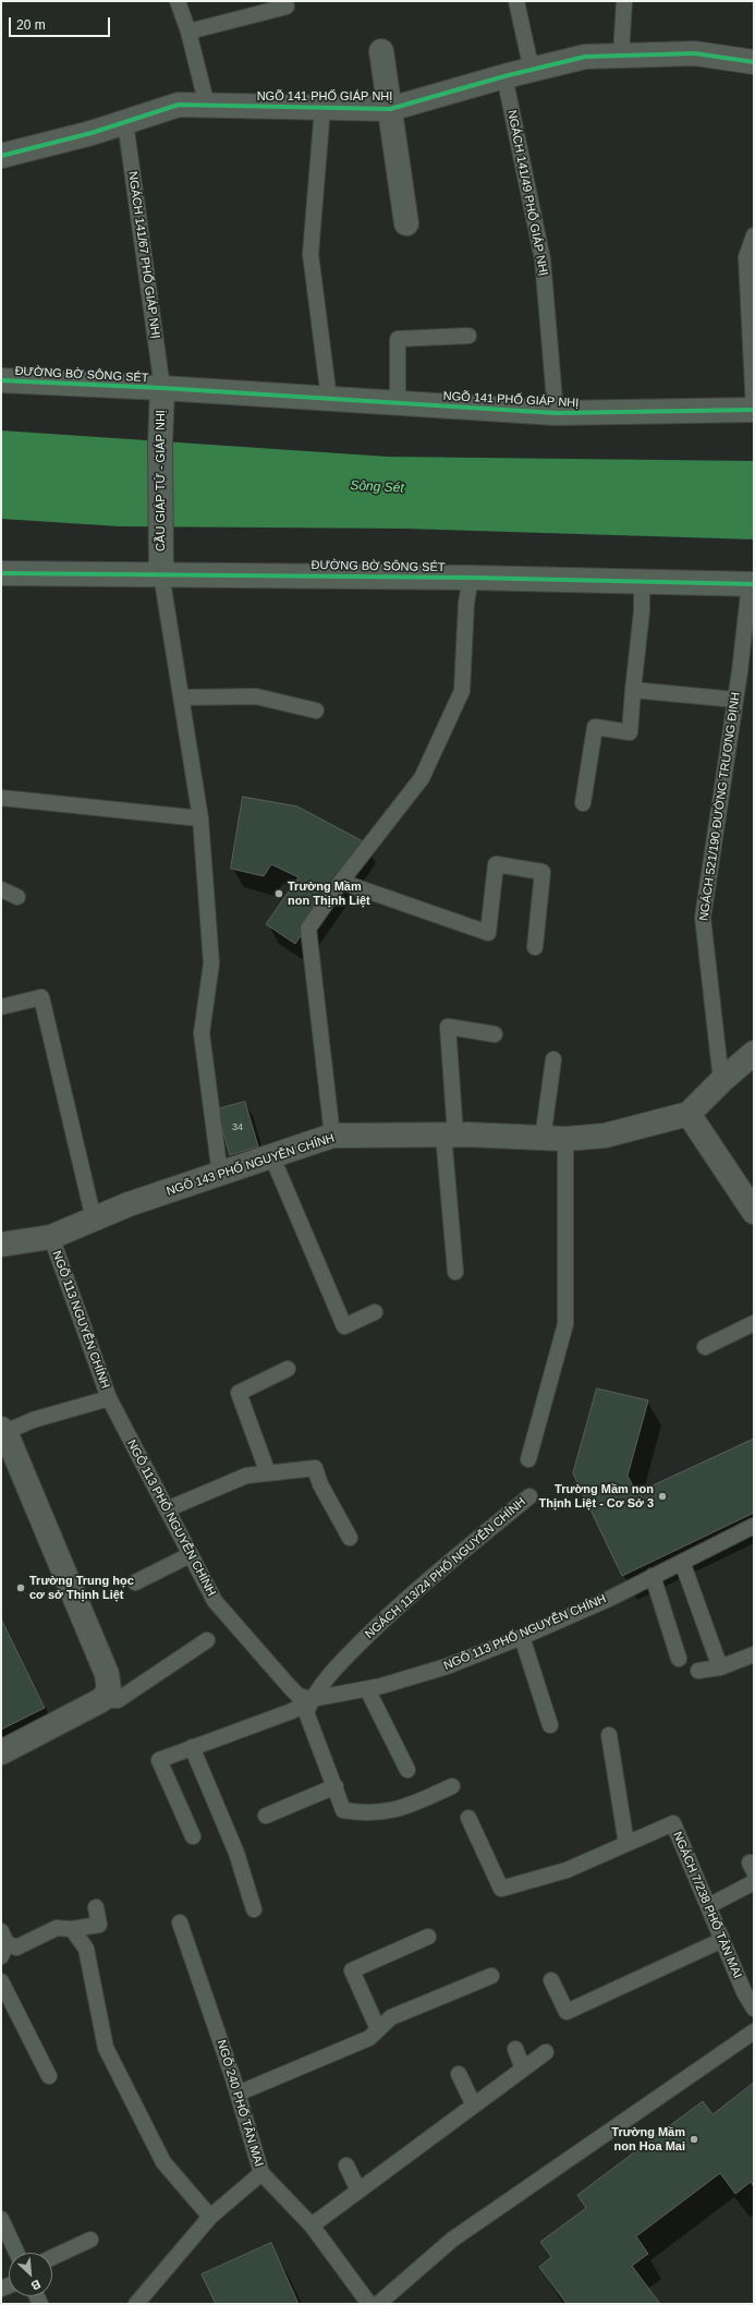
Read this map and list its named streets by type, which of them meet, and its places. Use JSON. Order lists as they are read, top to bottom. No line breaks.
{"streets":{"street":["NGÕ 141 PHỐ GIÁP NHỊ","ĐƯỜNG BỜ SÔNG SÉT","CẦU GIÁP TỨ - GIÁP NHỊ","NGÕ 143 PHỐ NGUYỄN CHÍNH"],"lane":["NGÁCH 141/49 PHỐ GIÁP NHỊ","NGÁCH 141/67 PHỐ GIÁP NHỊ","NGÁCH 521/190 ĐƯỜNG TRƯƠNG ĐỊNH","NGÕ 113 NGUYỄN CHÍNH","NGÕ 113 PHỐ NGUYỄN CHÍNH","NGÁCH 113/24 PHỐ NGUYỄN CHÍNH","NGÁCH 7/238 PHỐ TÂN MAI","NGÕ 240 PHỐ TÂN MAI"]},"crossings":[["NGÕ 141 PHỐ GIÁP NHỊ","NGÁCH 141/49 PHỐ GIÁP NHỊ"],["NGÕ 141 PHỐ GIÁP NHỊ","NGÁCH 141/67 PHỐ GIÁP NHỊ"],["NGÕ 141 PHỐ GIÁP NHỊ","ĐƯỜNG BỜ SÔNG SÉT"],["NGÕ 141 PHỐ GIÁP NHỊ","CẦU GIÁP TỨ - GIÁP NHỊ"],["NGÁCH 141/67 PHỐ GIÁP NHỊ","ĐƯỜNG BỜ SÔNG SÉT"],["NGÁCH 141/67 PHỐ GIÁP NHỊ","CẦU GIÁP TỨ - GIÁP NHỊ"],["ĐƯỜNG BỜ SÔNG SÉT","CẦU GIÁP TỨ - GIÁP NHỊ"],["ĐƯỜNG BỜ SÔNG SÉT","NGÁCH 521/190 ĐƯỜNG TRƯƠNG ĐỊNH"],["NGÕ 143 PHỐ NGUYỄN CHÍNH","NGÕ 113 NGUYỄN CHÍNH"],["NGÕ 113 NGUYỄN CHÍNH","NGÕ 113 PHỐ NGUYỄN CHÍNH"],["NGÕ 113 PHỐ NGUYỄN CHÍNH","NGÁCH 113/24 PHỐ NGUYỄN CHÍNH"]],"water":["Sông Sét"],"places":["Trường Mầm non Thịnh Liệt","Trường Mầm non Thịnh Liệt - Cơ Sở 3","Trường Trung học cơ sở Thịnh Liệt","Trường Mầm non Hoa Mai"],"house_numbers":["34"],"scale_bar":"20 m","north":"bottom right"}
